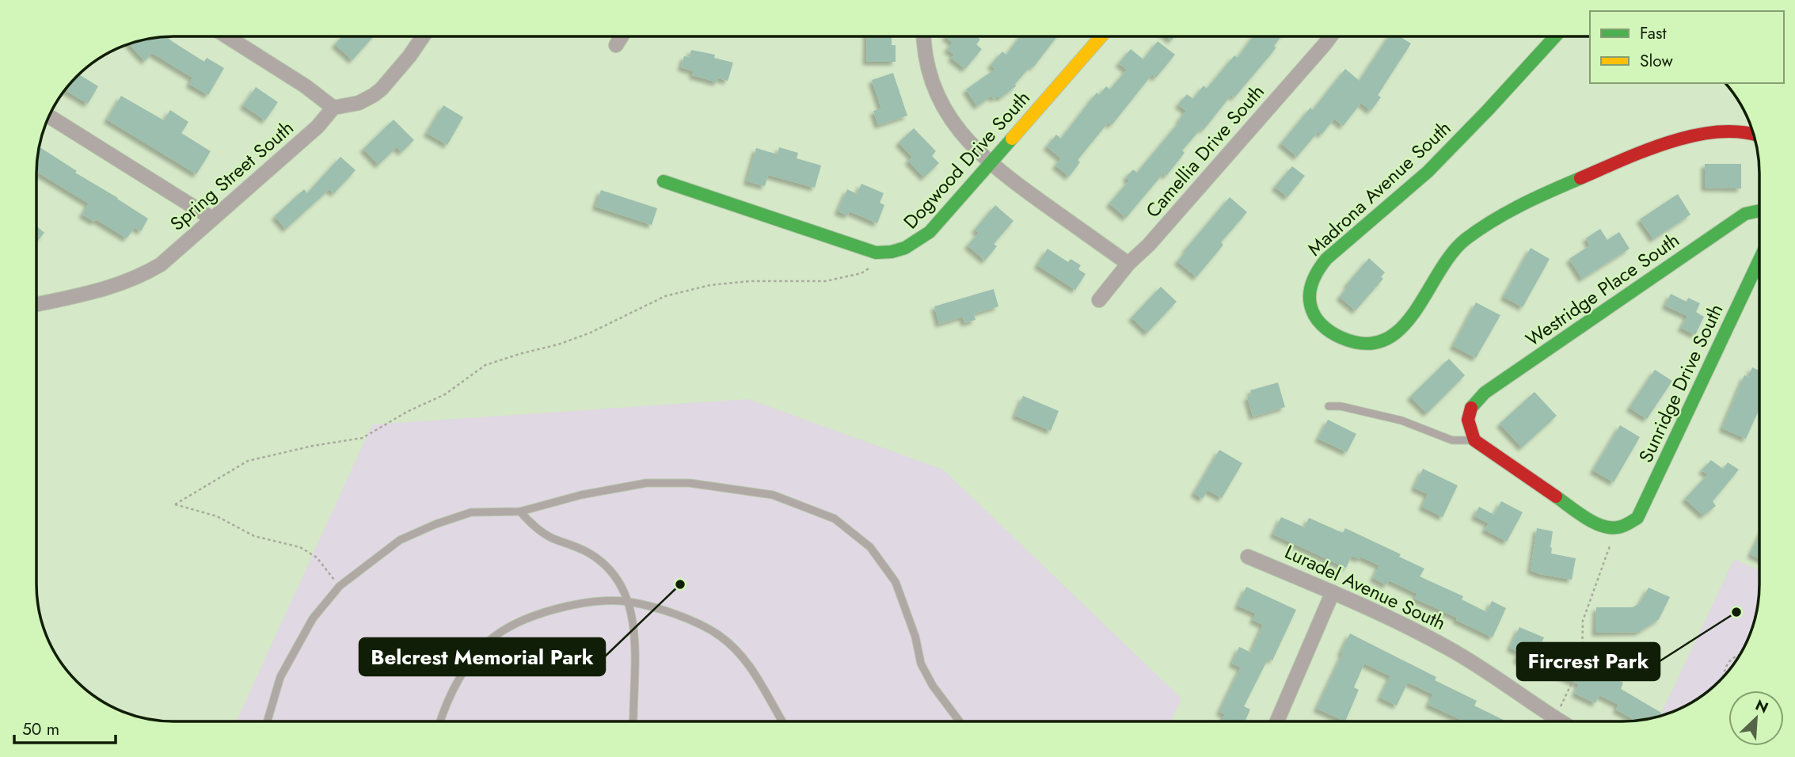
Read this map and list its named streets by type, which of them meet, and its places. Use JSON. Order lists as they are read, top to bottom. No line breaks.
{"streets":{"street":["Camellia Drive South","Dogwood Drive South","Spring Street South","Madrona Avenue South","Westridge Place South","Sunridge Drive South","Luradel Avenue South"]},"places":["Belcrest Memorial Park","Fircrest Park"],"legend":["Fast","Slow"],"scale_bar":"50 m","north":"top right"}
